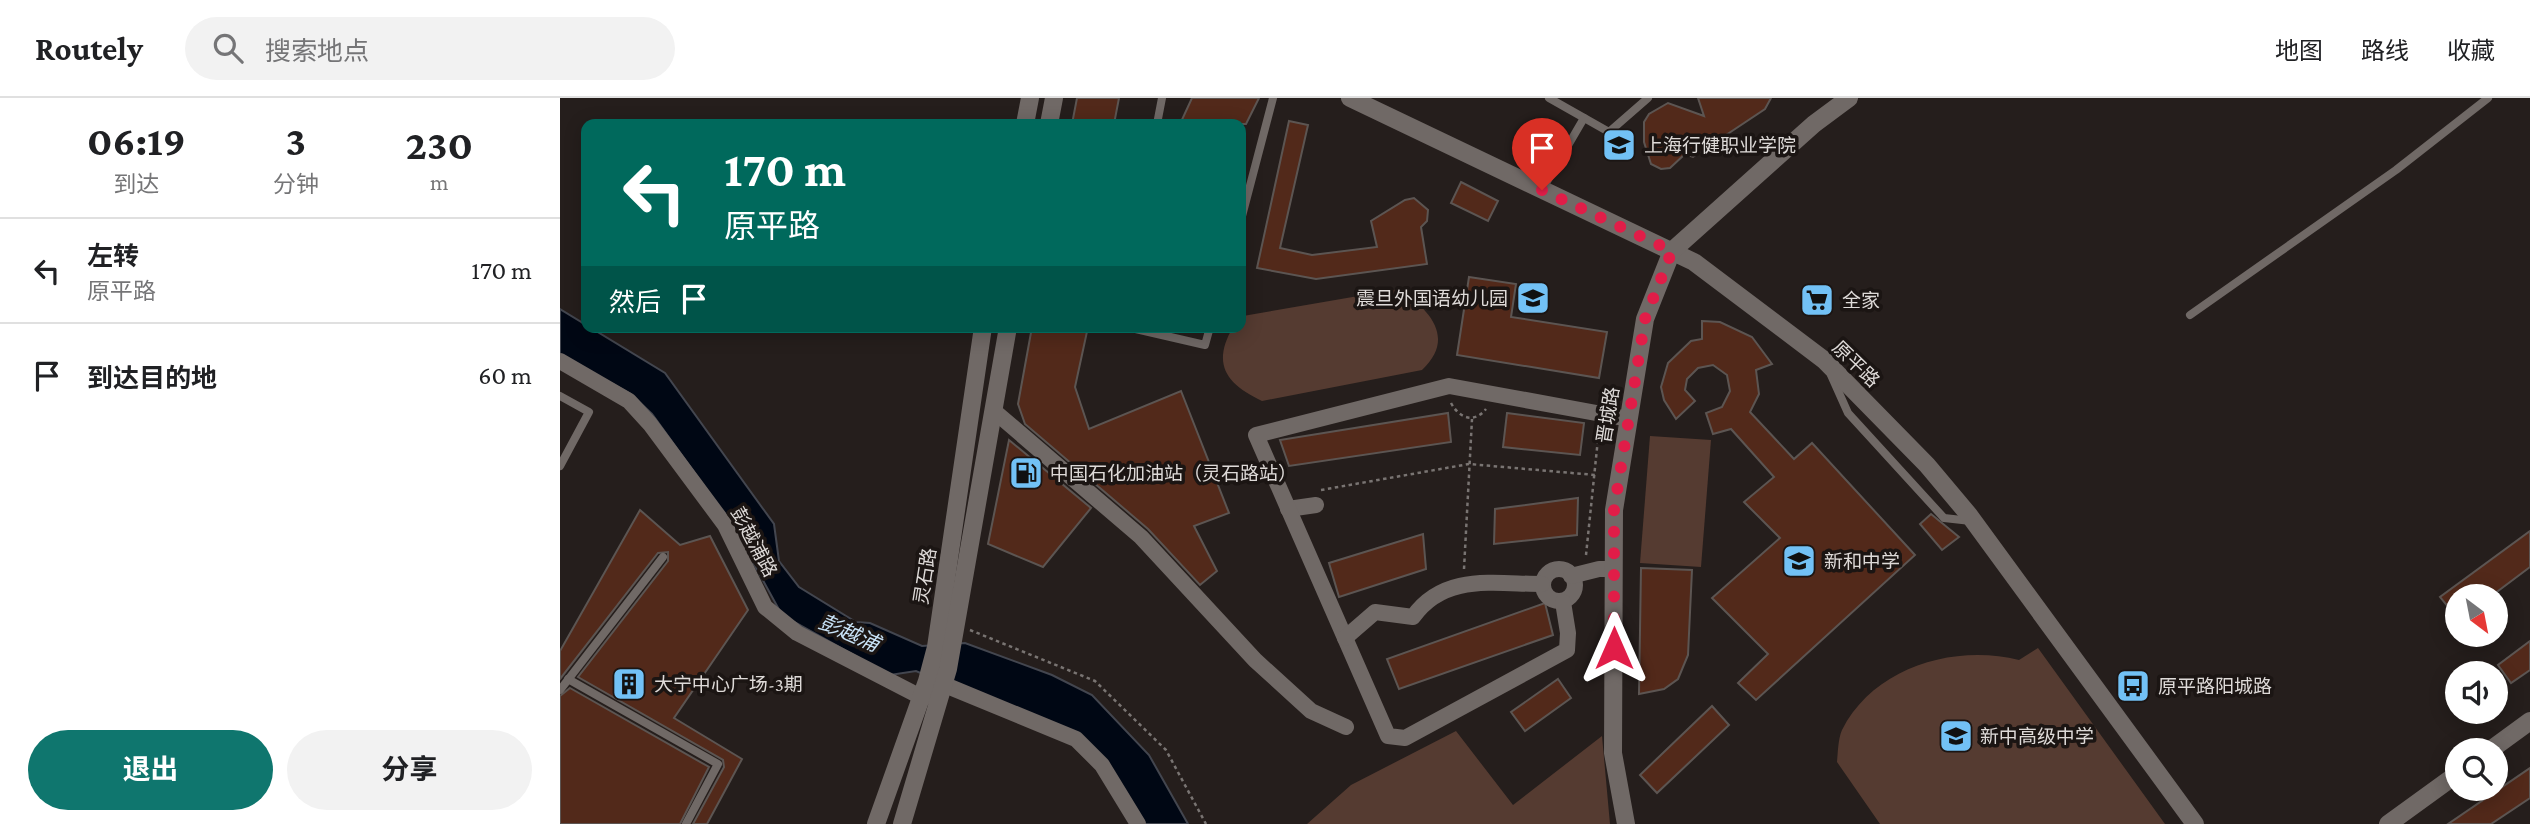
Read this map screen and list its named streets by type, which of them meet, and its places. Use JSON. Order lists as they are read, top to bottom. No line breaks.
{"streets":{"street":["原平路","晋城路","彭越浦路","灵石路"]},"crossings":[["原平路","晋城路"],["彭越浦路","灵石路"]],"water":["彭越浦"],"places":{"school or university":["上海行健职业学院","震旦外国语幼儿园","新和中学","新中高级中学"],"supermarket":["全家"],"fuel station":["中国石化加油站（灵石路站）"],"building":["大宁中心广场-3期"],"bus stop":["原平路阳城路"]},"north":"bottom right","page":{"header":"Routely","search":"搜索地点","nav":["地图","路线","收藏"],"eta":["06:19","到达","3","分钟","230","m"],"turn":["170 m","原平路"],"list":[{"name":"左转","note":"原平路","value":"170 m"},{"name":"到达目的地","value":"60 m"}],"then":"然后","buttons":["退出","分享"]}}
